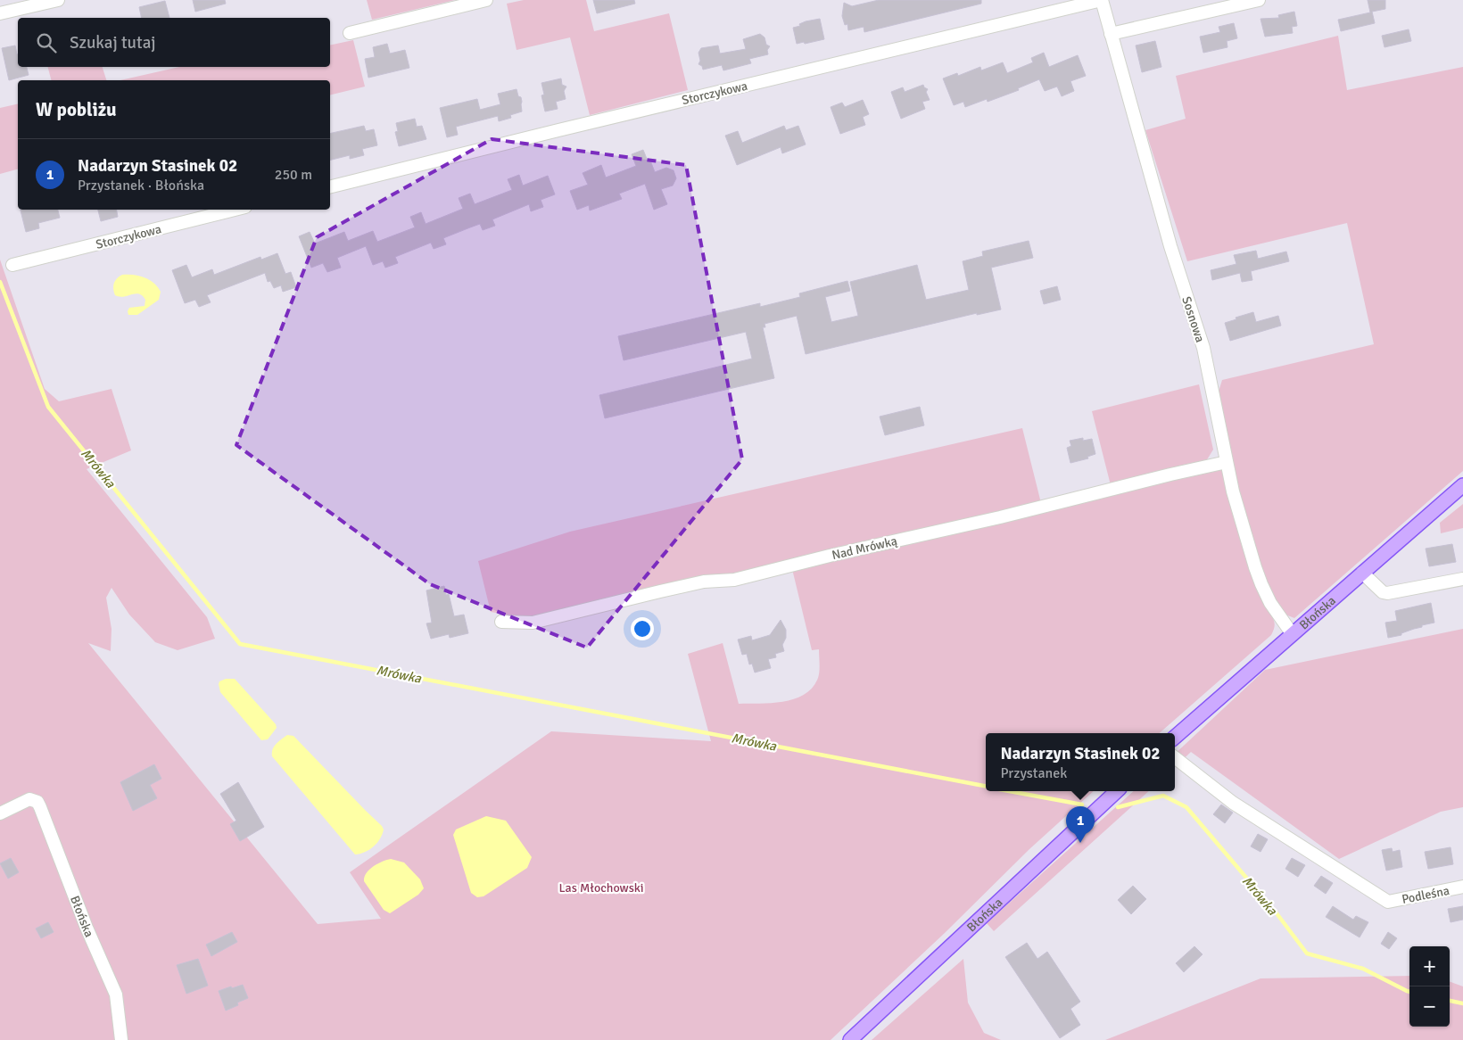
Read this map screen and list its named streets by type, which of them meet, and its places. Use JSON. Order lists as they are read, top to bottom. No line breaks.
{"streets":{"main road":["Błońska"],"street":["Storczykowa","Sosnowa","Nad Mrówką","Podleśna"]},"crossings":[["Storczykowa","Sosnowa"],["Sosnowa","Nad Mrówką"],["Sosnowa","Błońska"]],"water":["Mrówka"],"parks":["Las Młochowski"],"page":{"search":"Szukaj tutaj","heading":"W pobliżu","list":[{"mark":"1","name":"Nadarzyn Stasinek 02","note":"Przystanek · Błońska","value":"250 m"}],"popup":["Nadarzyn Stasinek 02","Przystanek"],"pins":"1","map_buttons":["+","−"]}}
